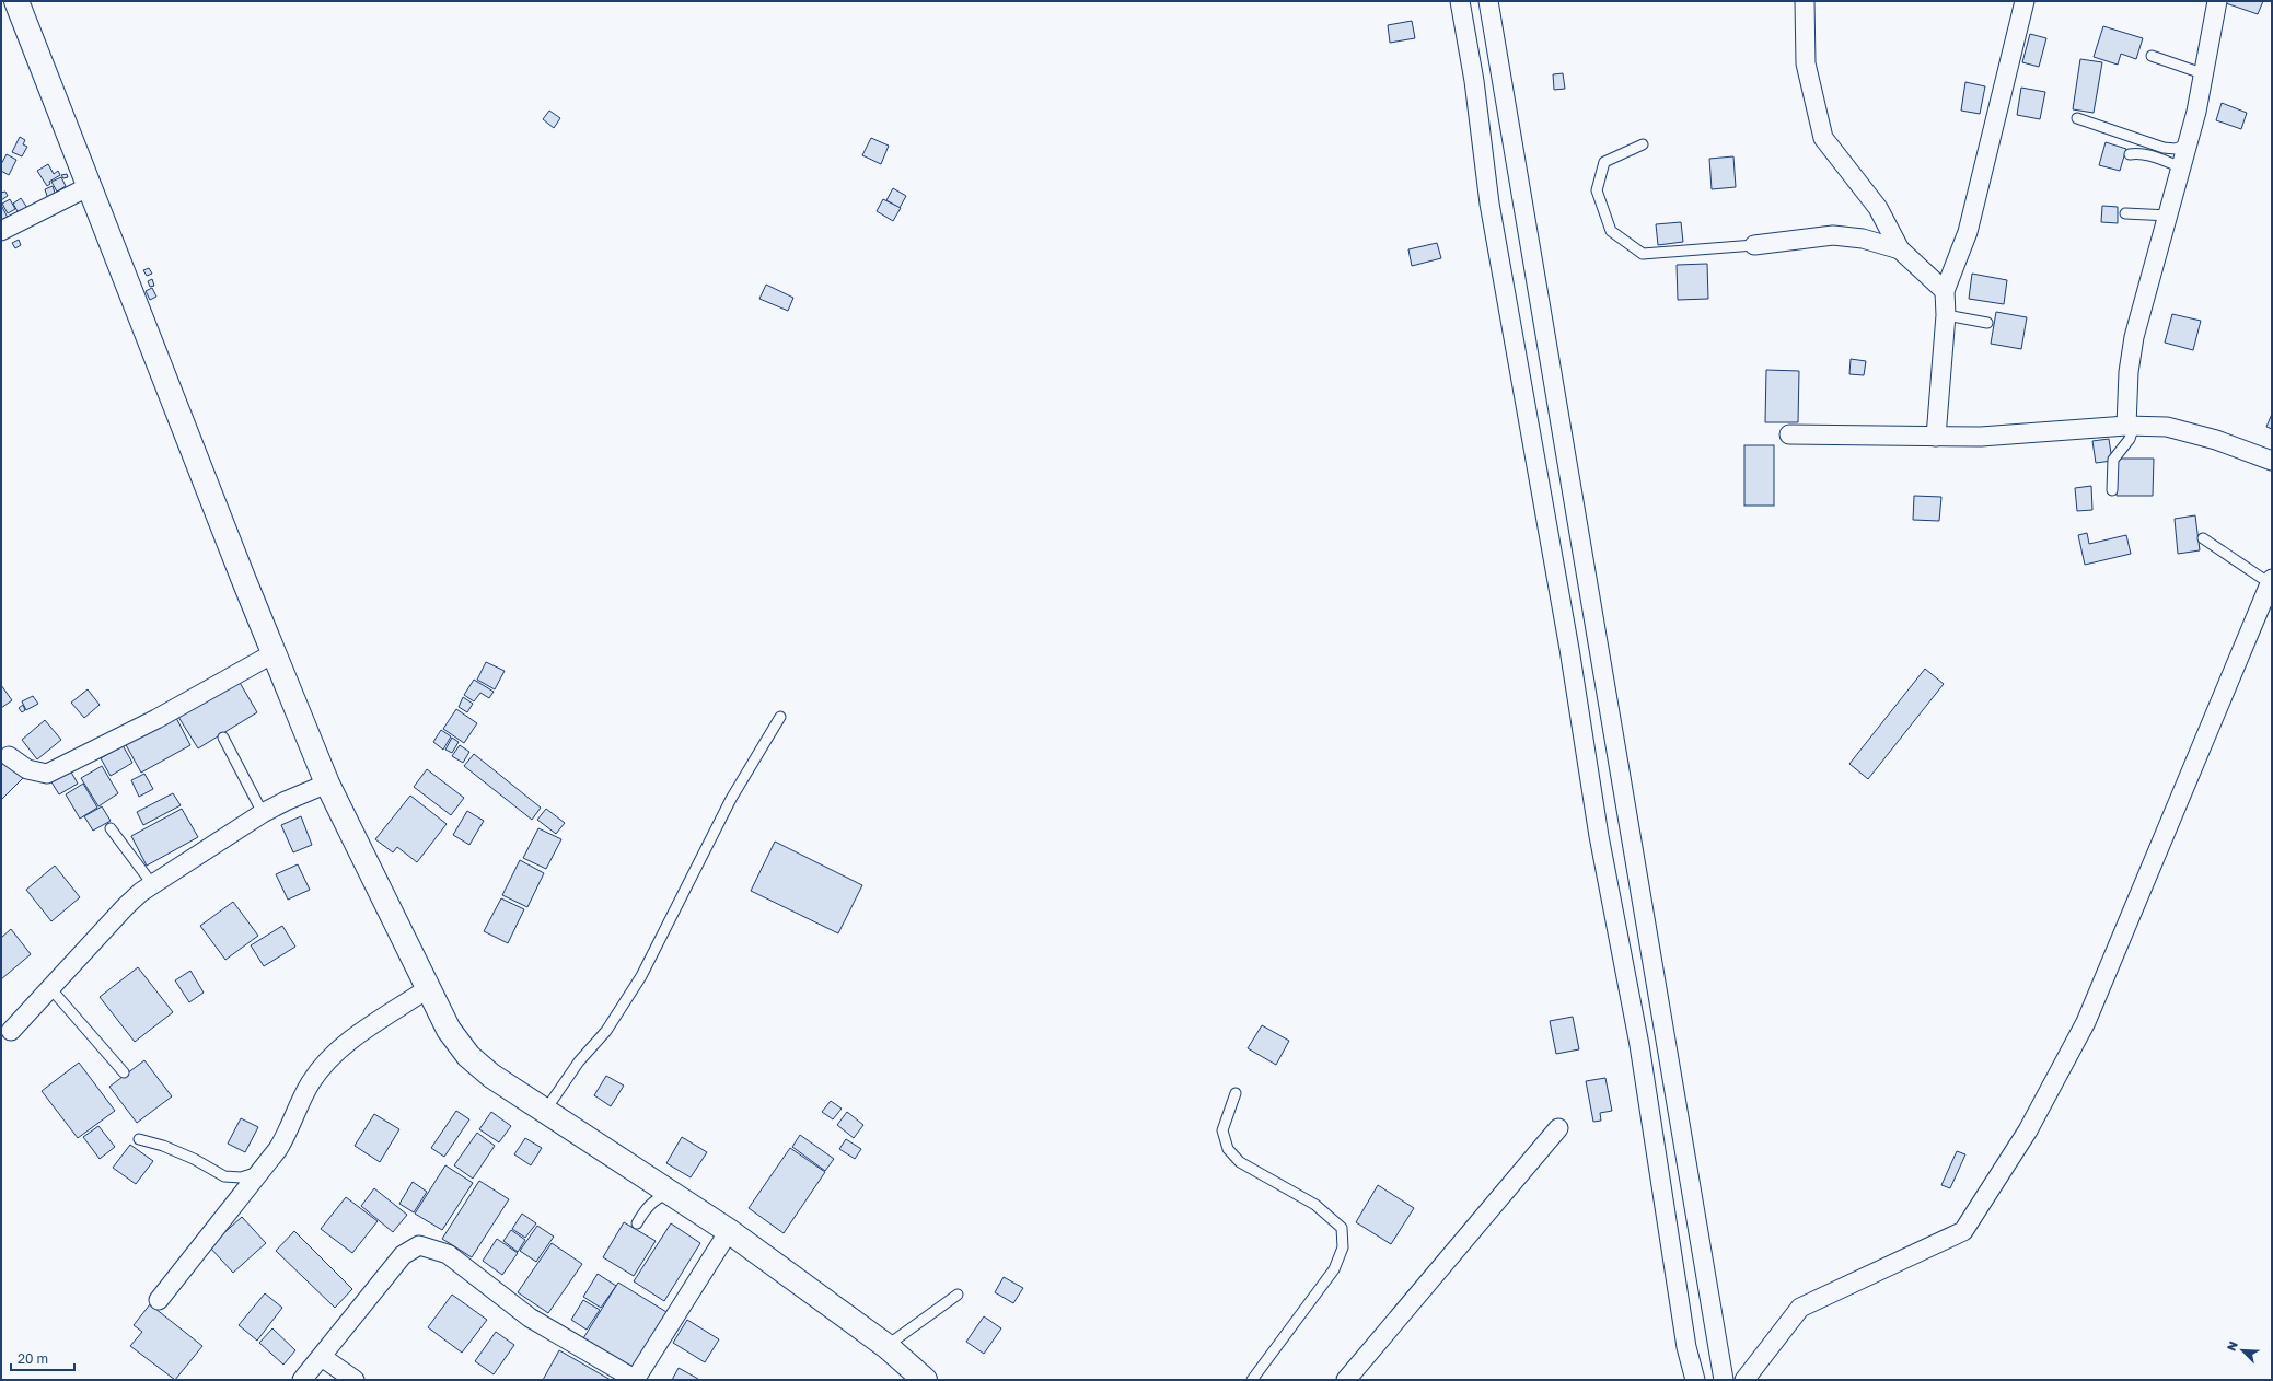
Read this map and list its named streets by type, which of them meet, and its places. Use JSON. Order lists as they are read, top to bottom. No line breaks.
{"scale_bar":"20 m","north":"top left"}
